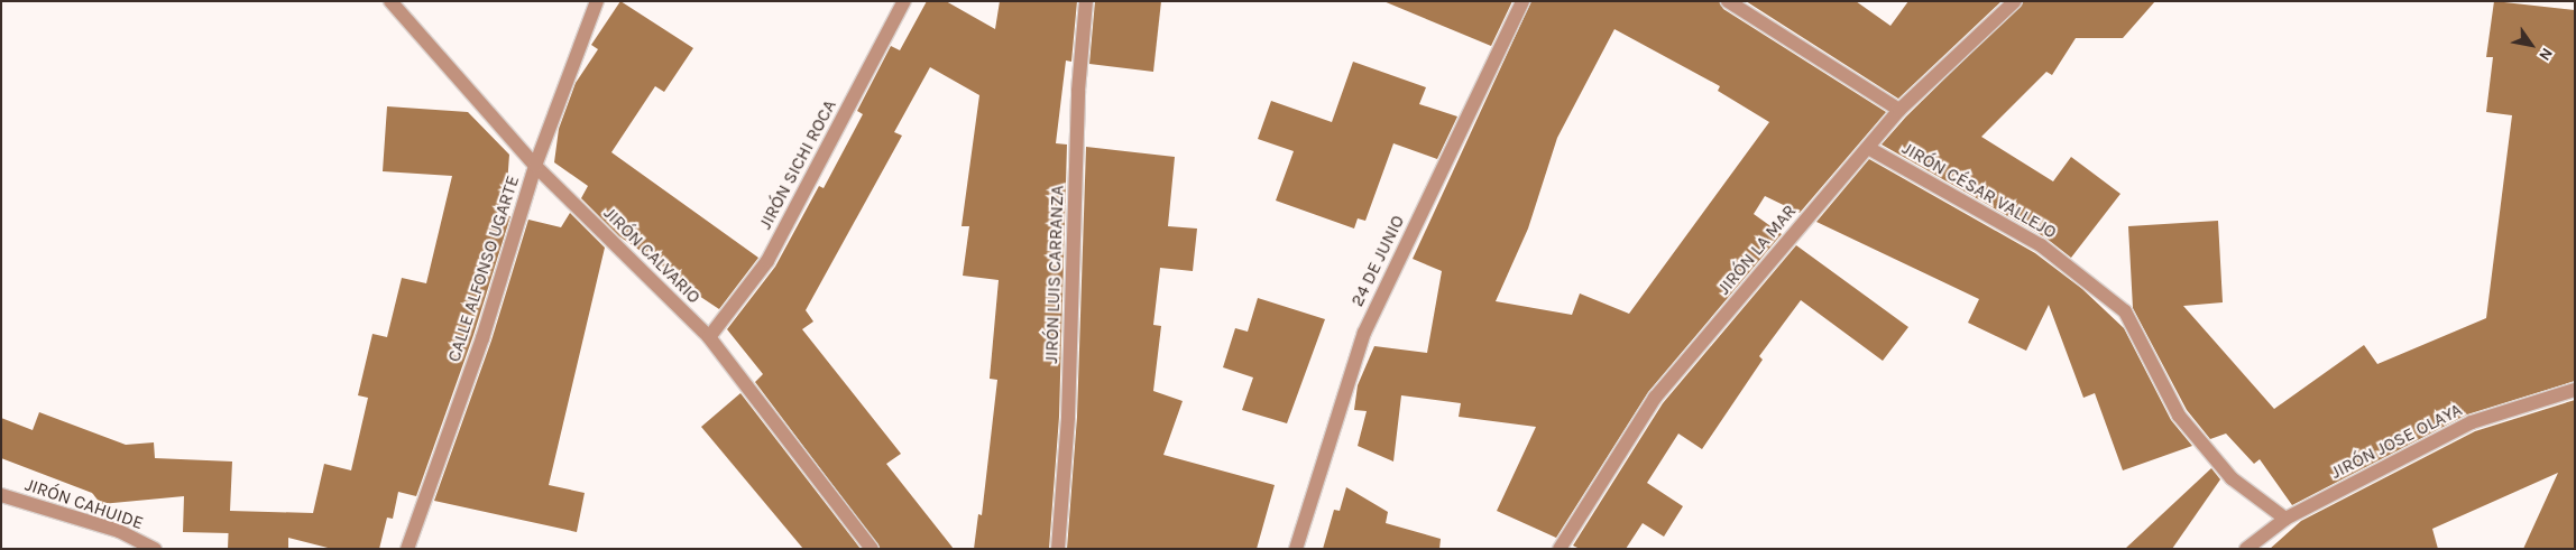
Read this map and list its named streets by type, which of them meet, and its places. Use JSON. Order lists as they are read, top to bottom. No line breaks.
{"streets":{"street":["JIRÓN SICHI ROCA","JIRÓN CÉSAR VALLEJO","JIRÓN LA MAR","JIRÓN CALVARIO","24 DE JUNIO","CALLE ALFONSO UGARTE","JIRÓN LUIS CARRANZA","JIRÓN JOSE OLAYA","JIRÓN CAHUIDE"]},"crossings":[["JIRÓN SICHI ROCA","JIRÓN CALVARIO"],["JIRÓN CÉSAR VALLEJO","JIRÓN LA MAR"],["JIRÓN CÉSAR VALLEJO","JIRÓN JOSE OLAYA"],["JIRÓN CALVARIO","CALLE ALFONSO UGARTE"]],"north":"bottom right"}
